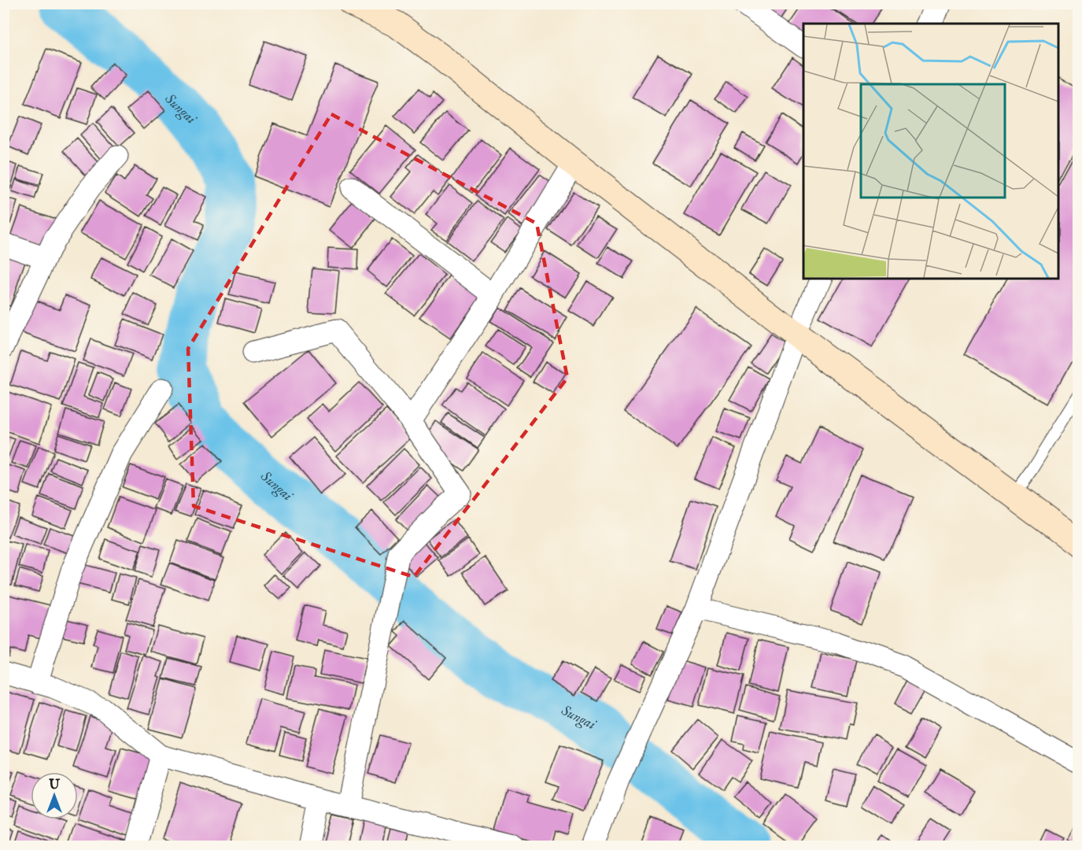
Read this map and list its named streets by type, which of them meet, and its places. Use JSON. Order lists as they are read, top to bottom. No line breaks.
{"water":["Sungai"],"north":"top"}
